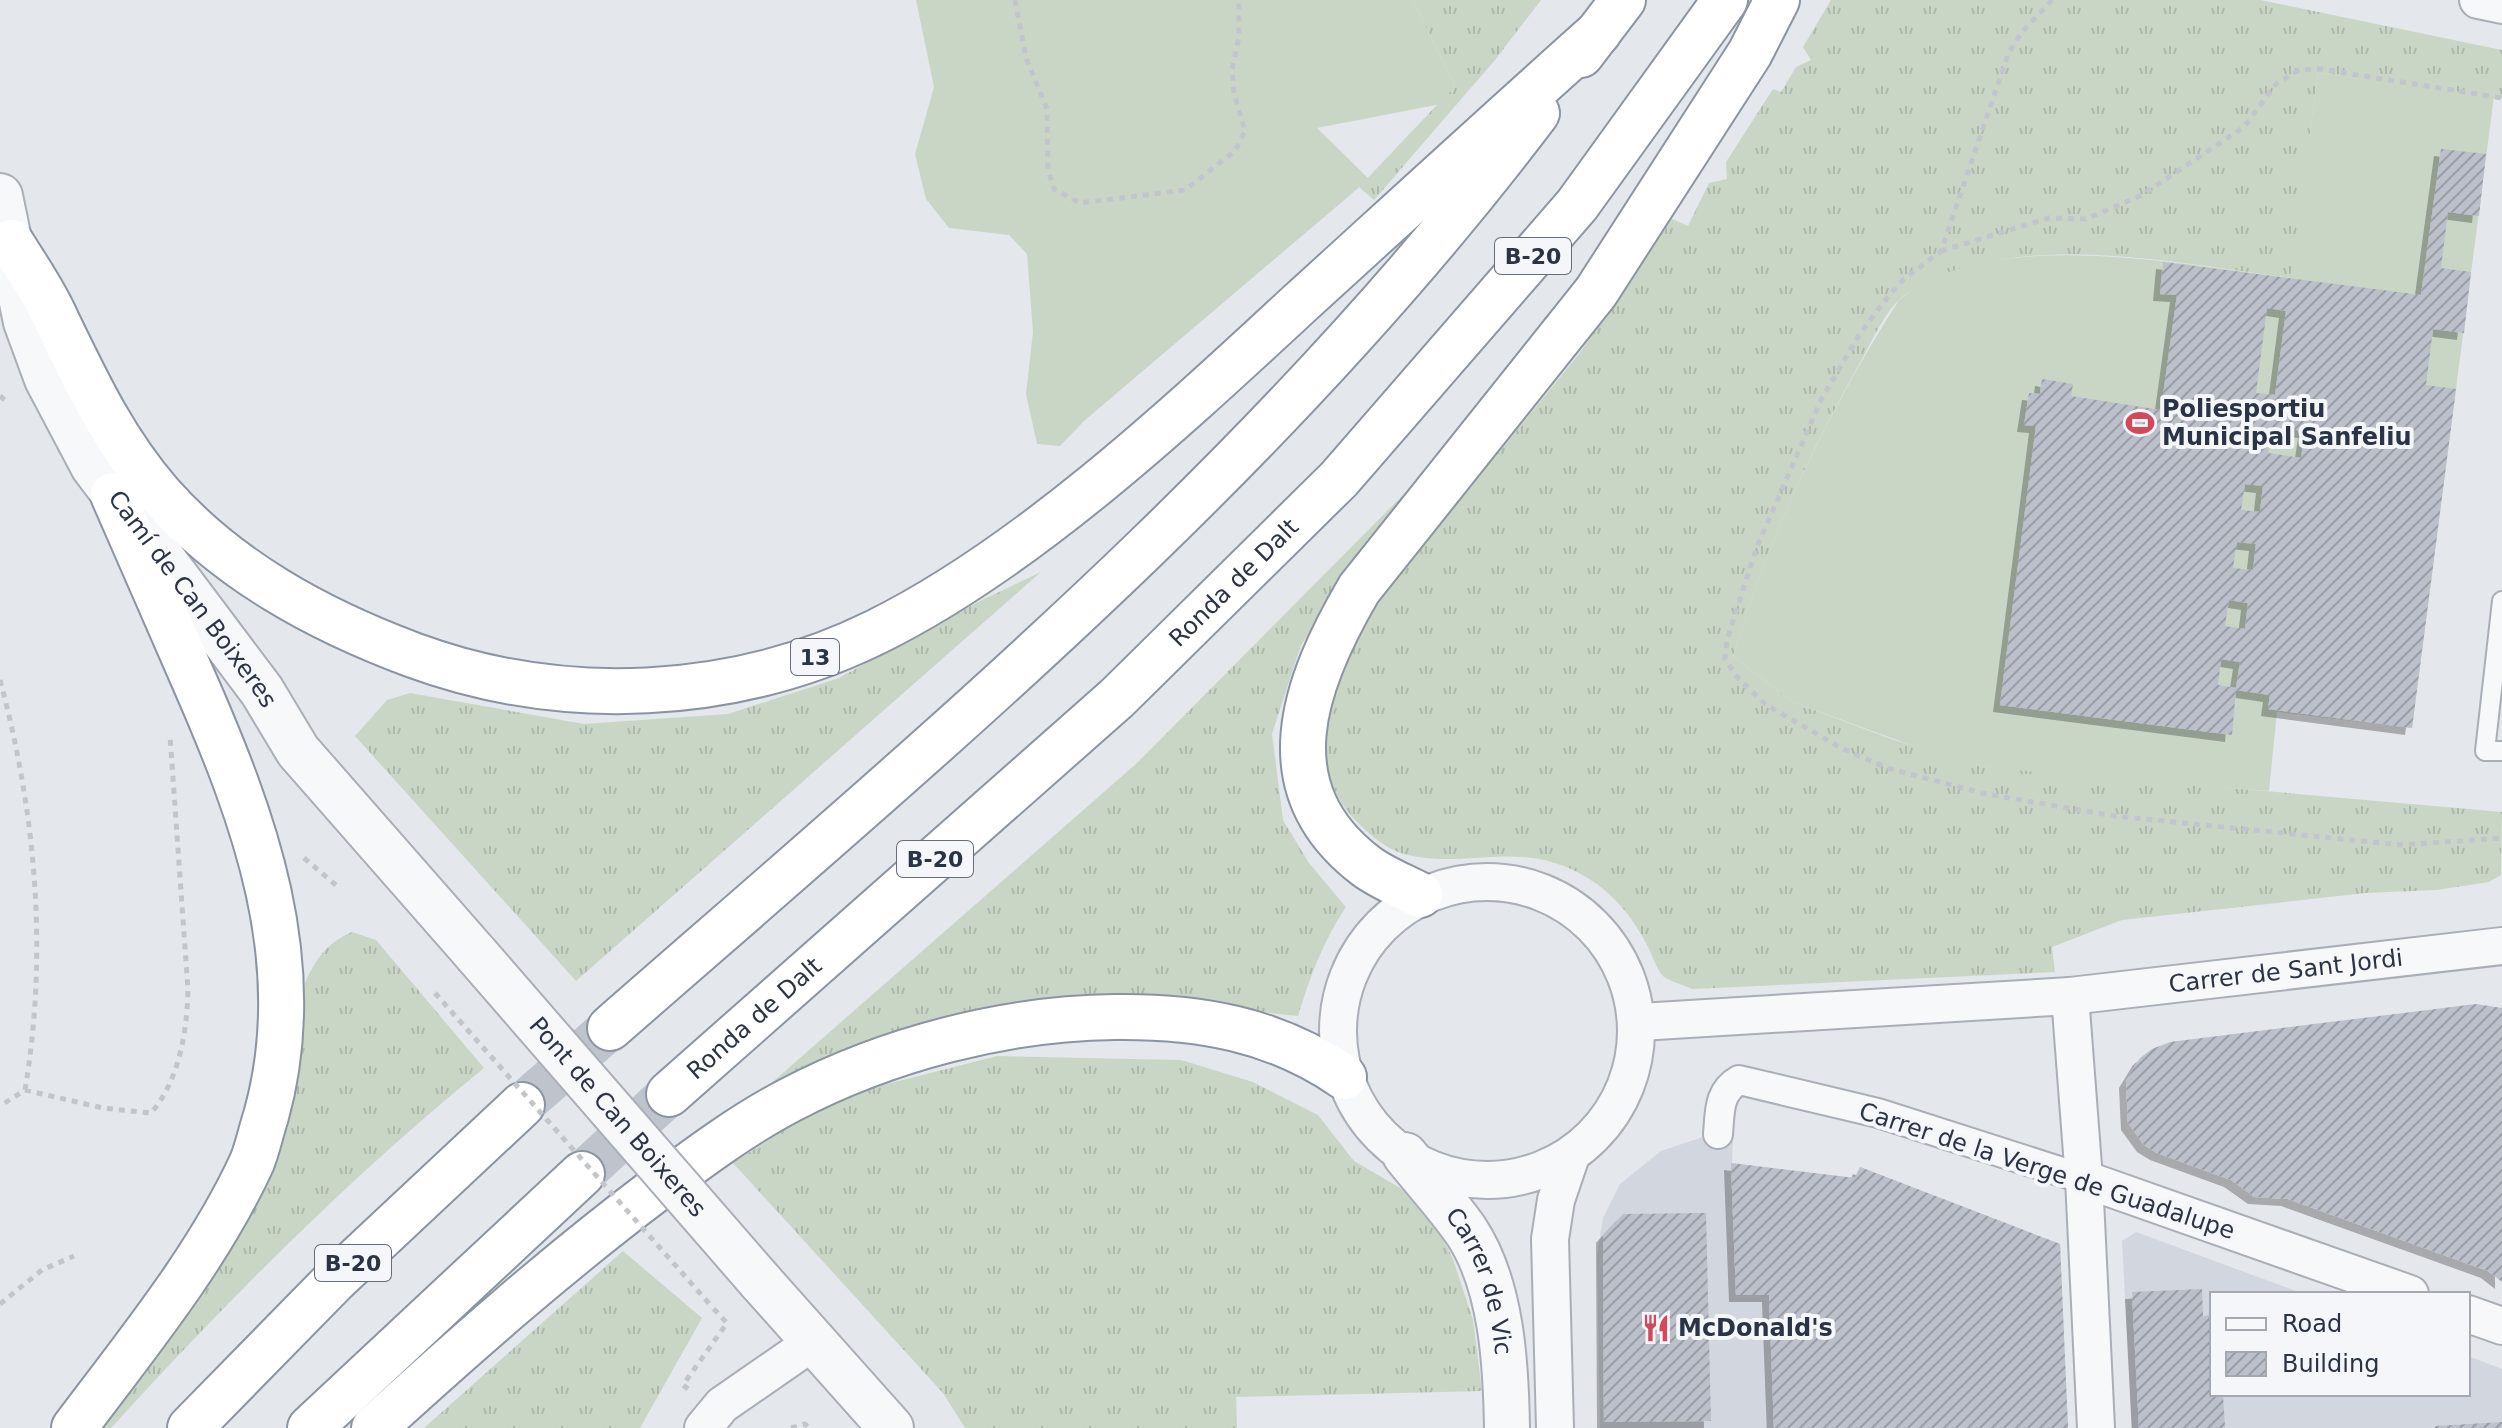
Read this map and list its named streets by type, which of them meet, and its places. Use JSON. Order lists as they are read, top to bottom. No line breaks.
{"streets":{"highway":["B-20","Ronda de Dalt","13"],"street":["Camí de Can Boixeres","Carrer de Sant Jordi","Pont de Can Boixeres","Carrer de la Verge de Guadalupe","Carrer de Vic"]},"crossings":[["Camí de Can Boixeres","13"],["Camí de Can Boixeres","Pont de Can Boixeres"]],"places":{"sports":["Poliesportiu Municipal Sanfeliu"],"restaurant":["McDonald's"]},"legend":["Road","Building"]}
